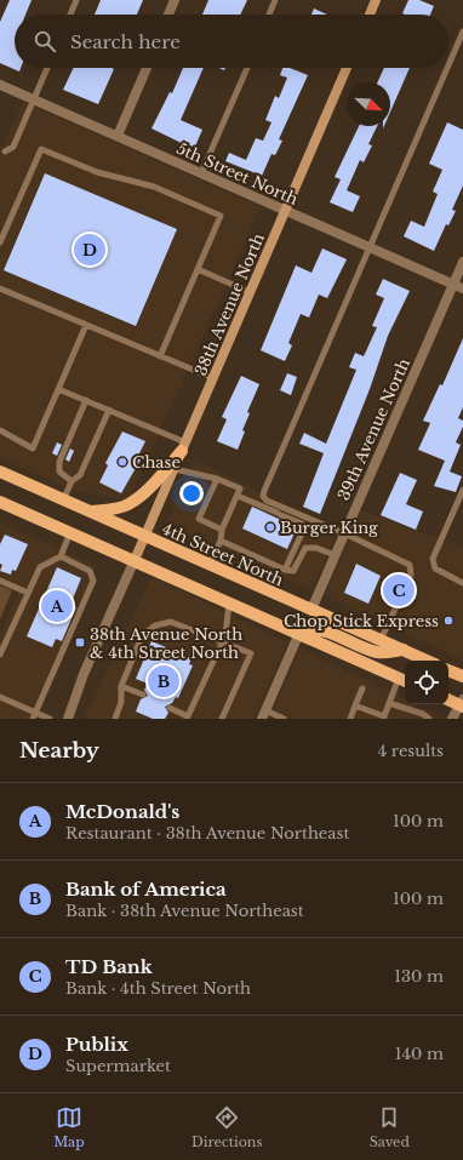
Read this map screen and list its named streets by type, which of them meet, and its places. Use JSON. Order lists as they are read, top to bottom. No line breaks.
{"streets":{"main road":["38th Avenue North","4th Street North"],"street":["5th Street North","39th Avenue North"]},"crossings":[["5th Street North","38th Avenue North"],["5th Street North","39th Avenue North"],["38th Avenue North","4th Street North"],["39th Avenue North","4th Street North"]],"places":{"other":["Chase","Burger King","Chop Stick Express"],"transit":["38th Avenue North & 4th Street North"]},"north":"bottom right","page":{"search":"Search here","pins":["D","C","A","B"],"heading":["Nearby","4 results"],"list":[{"mark":"A","name":"McDonald's","note":"Restaurant · 38th Avenue Northeast","value":"100 m"},{"mark":"B","name":"Bank of America","note":"Bank · 38th Avenue Northeast","value":"100 m"},{"mark":"C","name":"TD Bank","note":"Bank · 4th Street North","value":"130 m"},{"mark":"D","name":"Publix","note":"Supermarket","value":"140 m"}],"nav":["Map","Directions","Saved"]}}
